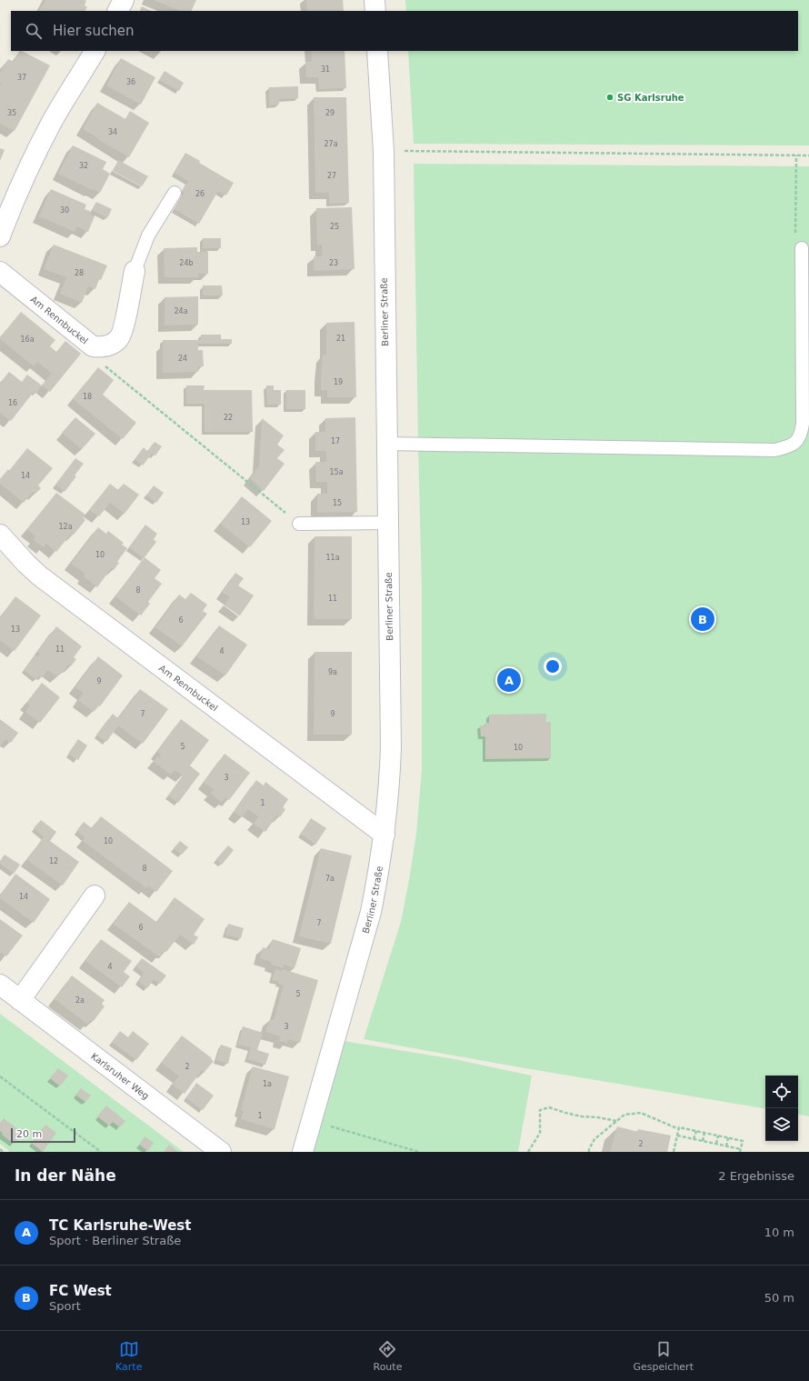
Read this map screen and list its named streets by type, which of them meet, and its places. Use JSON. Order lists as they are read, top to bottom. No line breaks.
{"streets":{"street":["Berliner Straße","Am Rennbuckel","Karlsruher Weg"]},"crossings":[["Berliner Straße","Am Rennbuckel"]],"places":["SG Karlsruhe"],"house_numbers":["31","37","36","35","29","34","27a","32","27","26","30","25","24b","23","28","24a","21","16a","24","19","18","16","22","17","15a","14","15","13","12a","10","11a","8","11","6","13","11","4","9a","9","7","9","5","10","3","1","10","12","8","7a","14","7","6","4","5","2a","3","2","1a","1","2"],"scale_bar":"20 m","page":{"search":"Hier suchen","pins":["B","A"],"scale":"20 m","heading":["In der Nähe","2 Ergebnisse"],"list":[{"mark":"A","name":"TC Karlsruhe-West","note":"Sport · Berliner Straße","value":"10 m"},{"mark":"B","name":"FC West","note":"Sport","value":"50 m"}],"nav":["Karte","Route","Gespeichert"]}}
